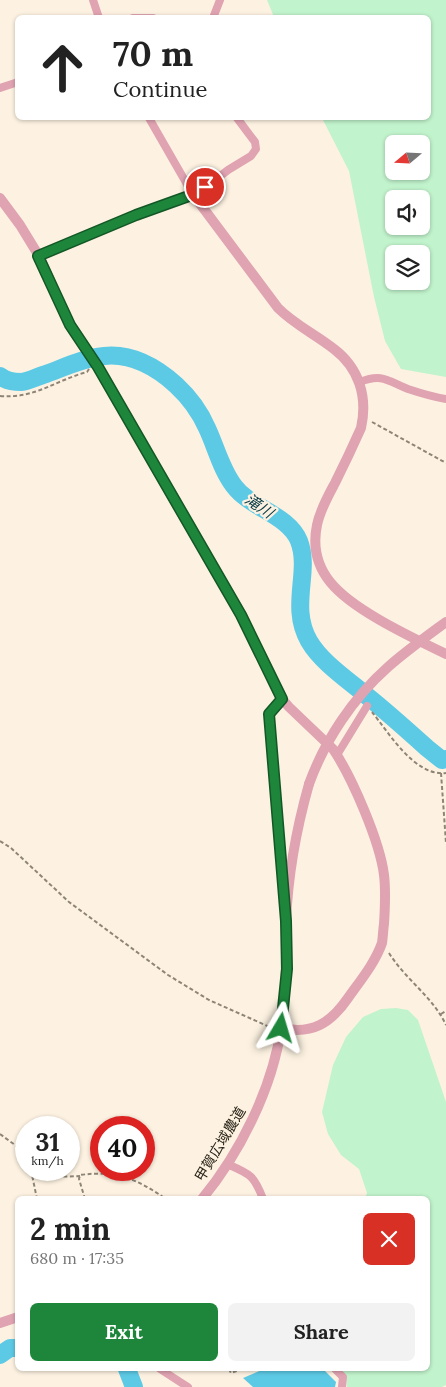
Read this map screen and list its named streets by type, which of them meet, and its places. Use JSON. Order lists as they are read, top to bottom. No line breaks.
{"streets":{"street":["甲賀広域農道"]},"water":["滝川"],"north":"left","page":{"turn":["70 m","Continue"],"speed":"31 km/h","limit":"40","heading":["2 min","680 m · 17:35"],"buttons":["Exit","Share"]}}
